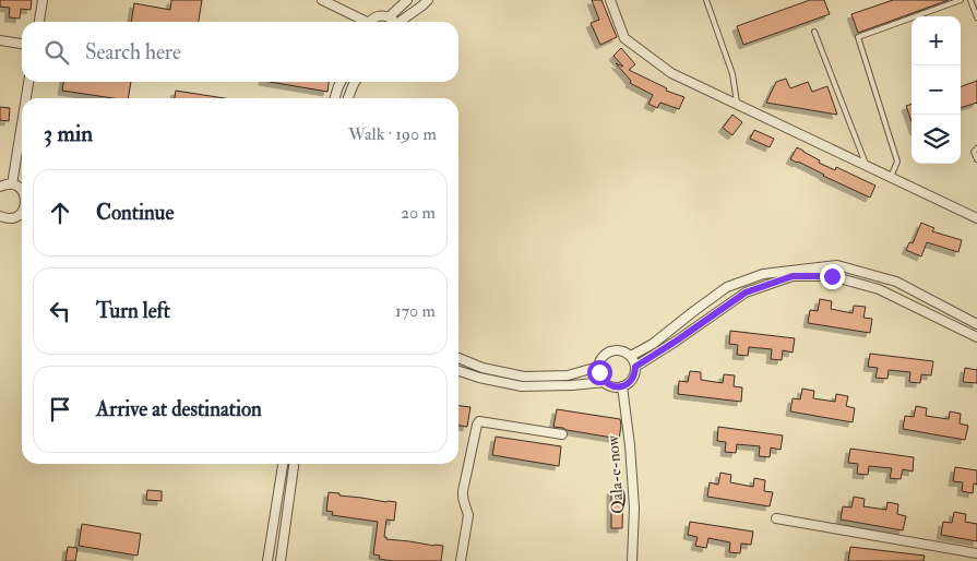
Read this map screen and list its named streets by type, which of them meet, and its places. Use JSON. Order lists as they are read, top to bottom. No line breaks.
{"streets":{"street":["Qala-e-now"]},"page":{"map_buttons":["+","−"],"search":"Search here","heading":["3 min","Walk · 190 m"],"list":[["Continue","20 m"],["Turn left","170 m"],"Arrive at destination"]}}
